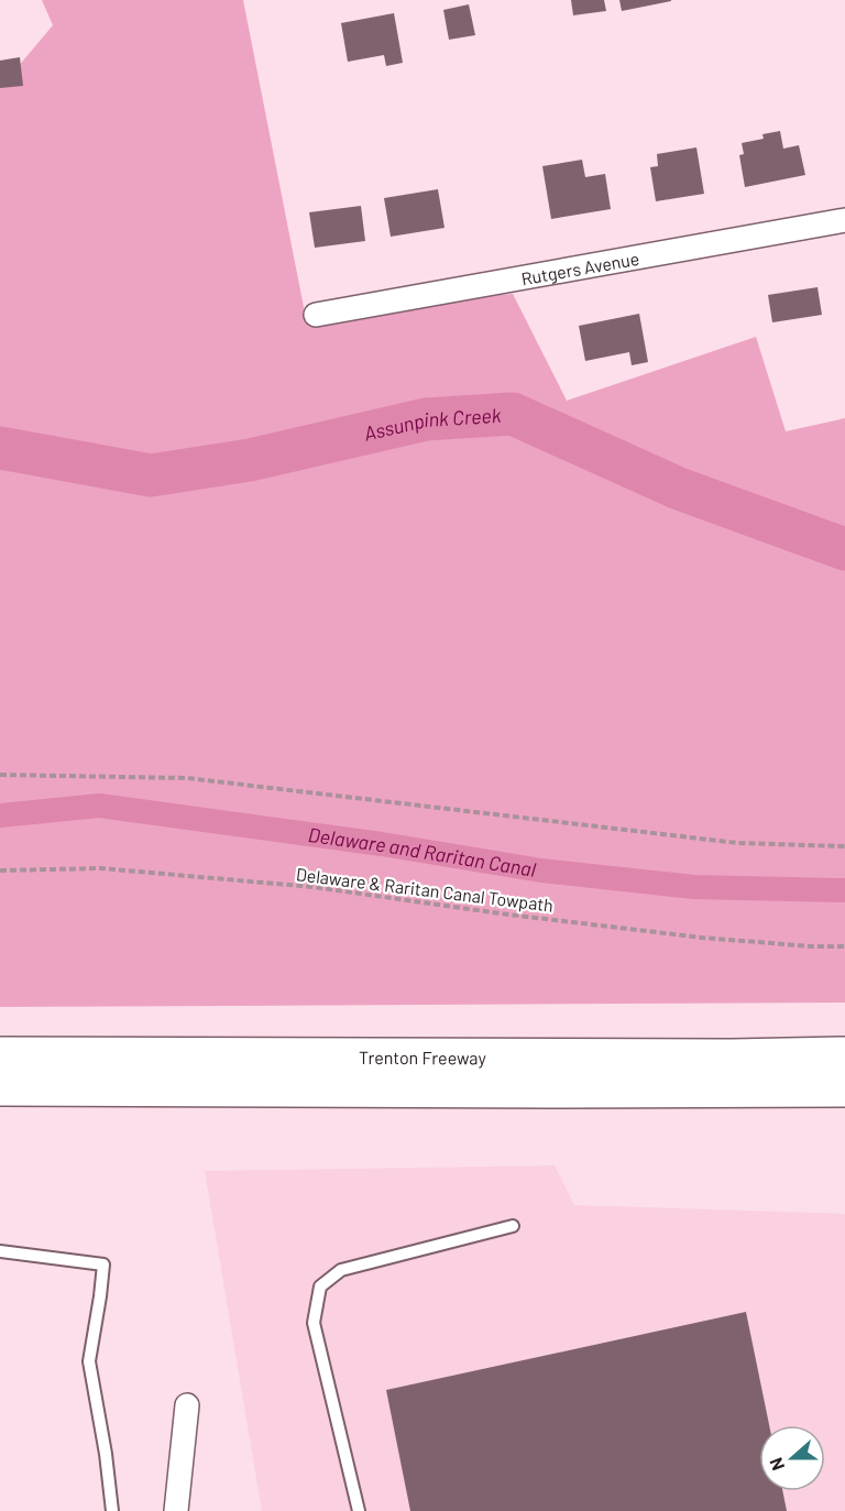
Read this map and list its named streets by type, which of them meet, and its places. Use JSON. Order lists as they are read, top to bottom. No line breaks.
{"streets":{"highway":["Trenton Freeway"],"street":["Rutgers Avenue"],"path":["Delaware & Raritan Canal Towpath"]},"water":["Assunpink Creek","Delaware and Raritan Canal"],"north":"left"}
